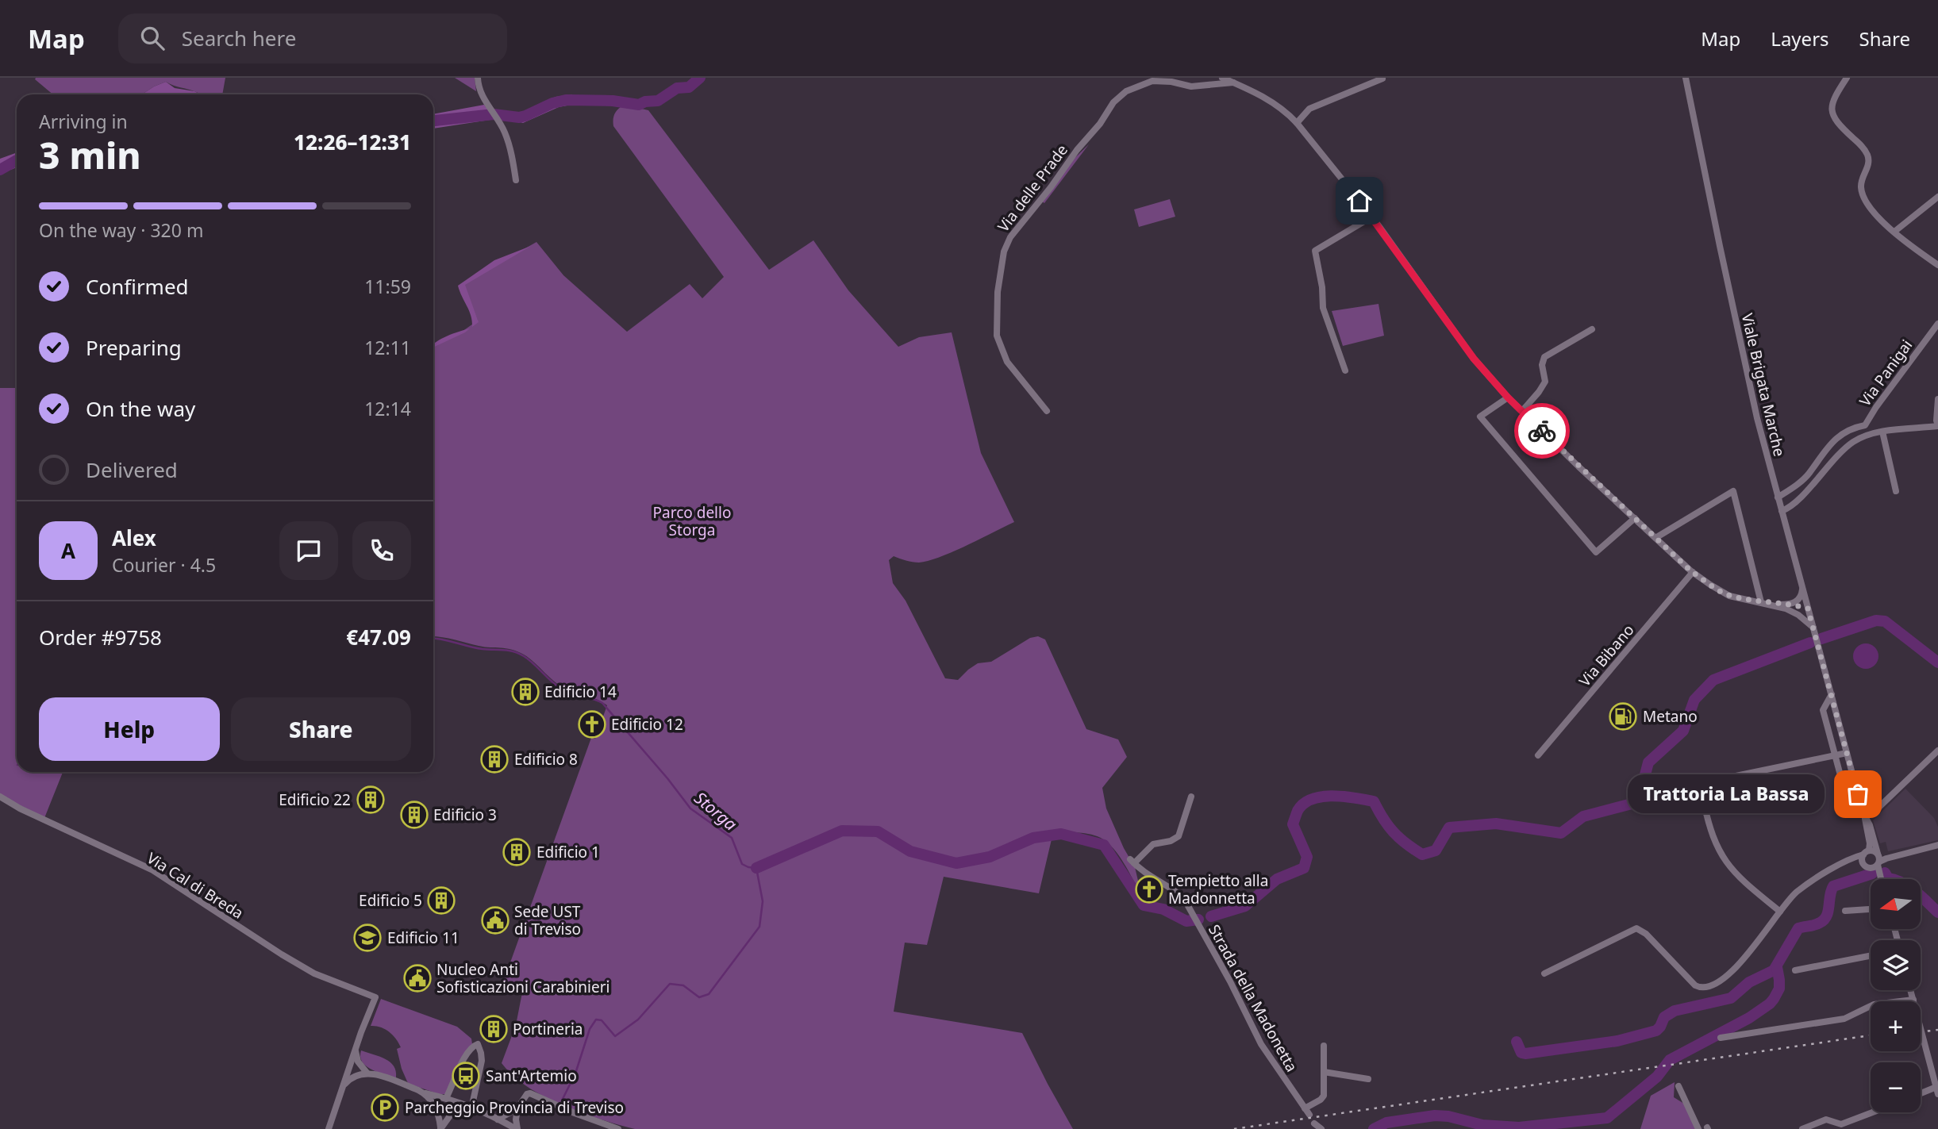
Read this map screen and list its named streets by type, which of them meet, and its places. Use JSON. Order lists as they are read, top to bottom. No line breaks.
{"streets":{"street":["Via delle Prade","Via Panigai","Viale Brigata Marche","Via Bibano","Via Cal di Breda","Strada della Madonetta"]},"crossings":[["Via Panigai","Viale Brigata Marche"]],"water":["Storga"],"parks":["Parco dello Storga"],"places":{"building":["Edificio 14","Edificio 8","Edificio 22","Edificio 3","Edificio 1","Edificio 5","Portineria"],"fuel station":["Metano"],"church":["Edificio 12","Tempietto alla Madonnetta"],"other":["Trattoria La Bassa"],"public building":["Sede UST di Treviso","Nucleo Anti Sofisticazioni Carabinieri"],"school or university":["Edificio 11"],"bus stop":["Sant'Artemio"],"parking":["Parcheggio Provincia di Treviso"]},"north":"left","page":{"header":"Map","search":"Search here","nav":["Map","Layers","Share"],"heading":["3 min","Arriving in","12:26–12:31"],"panel":["Alex","Courier · 4.5","Order #9758","€47.09"],"bar":"On the way · 320 m","list":[["Confirmed","11:59"],["Preparing","12:11"],["On the way","12:14"],"Delivered"],"round":"A","buttons":["Help","Share"],"bubble":"Trattoria La Bassa","map_buttons":["+","−"]}}
